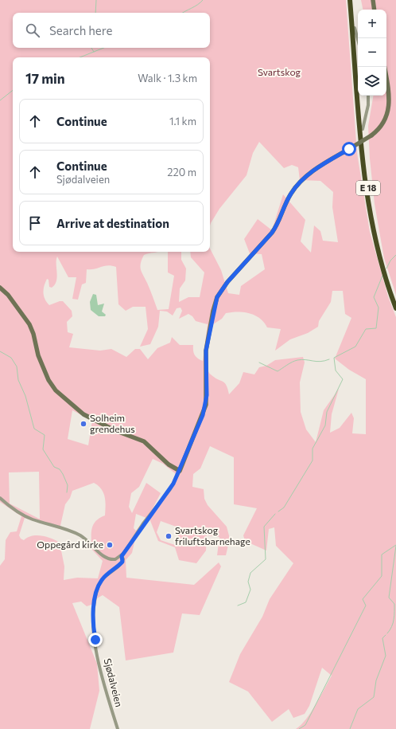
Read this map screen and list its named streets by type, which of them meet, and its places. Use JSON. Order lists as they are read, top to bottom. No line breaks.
{"streets":{"highway":["E 18"],"street":["Sjødalveien"]},"parks":["Svartskog"],"places":["Solheim grendehus","Svartskog friluftsbarnehage","Oppegård kirke"],"page":{"map_buttons":["+","−"],"search":"Search here","heading":["17 min","Walk · 1.3 km"],"list":[["Continue","1.1 km"],["Continue","Sjødalveien","220 m"],"Arrive at destination"]}}
